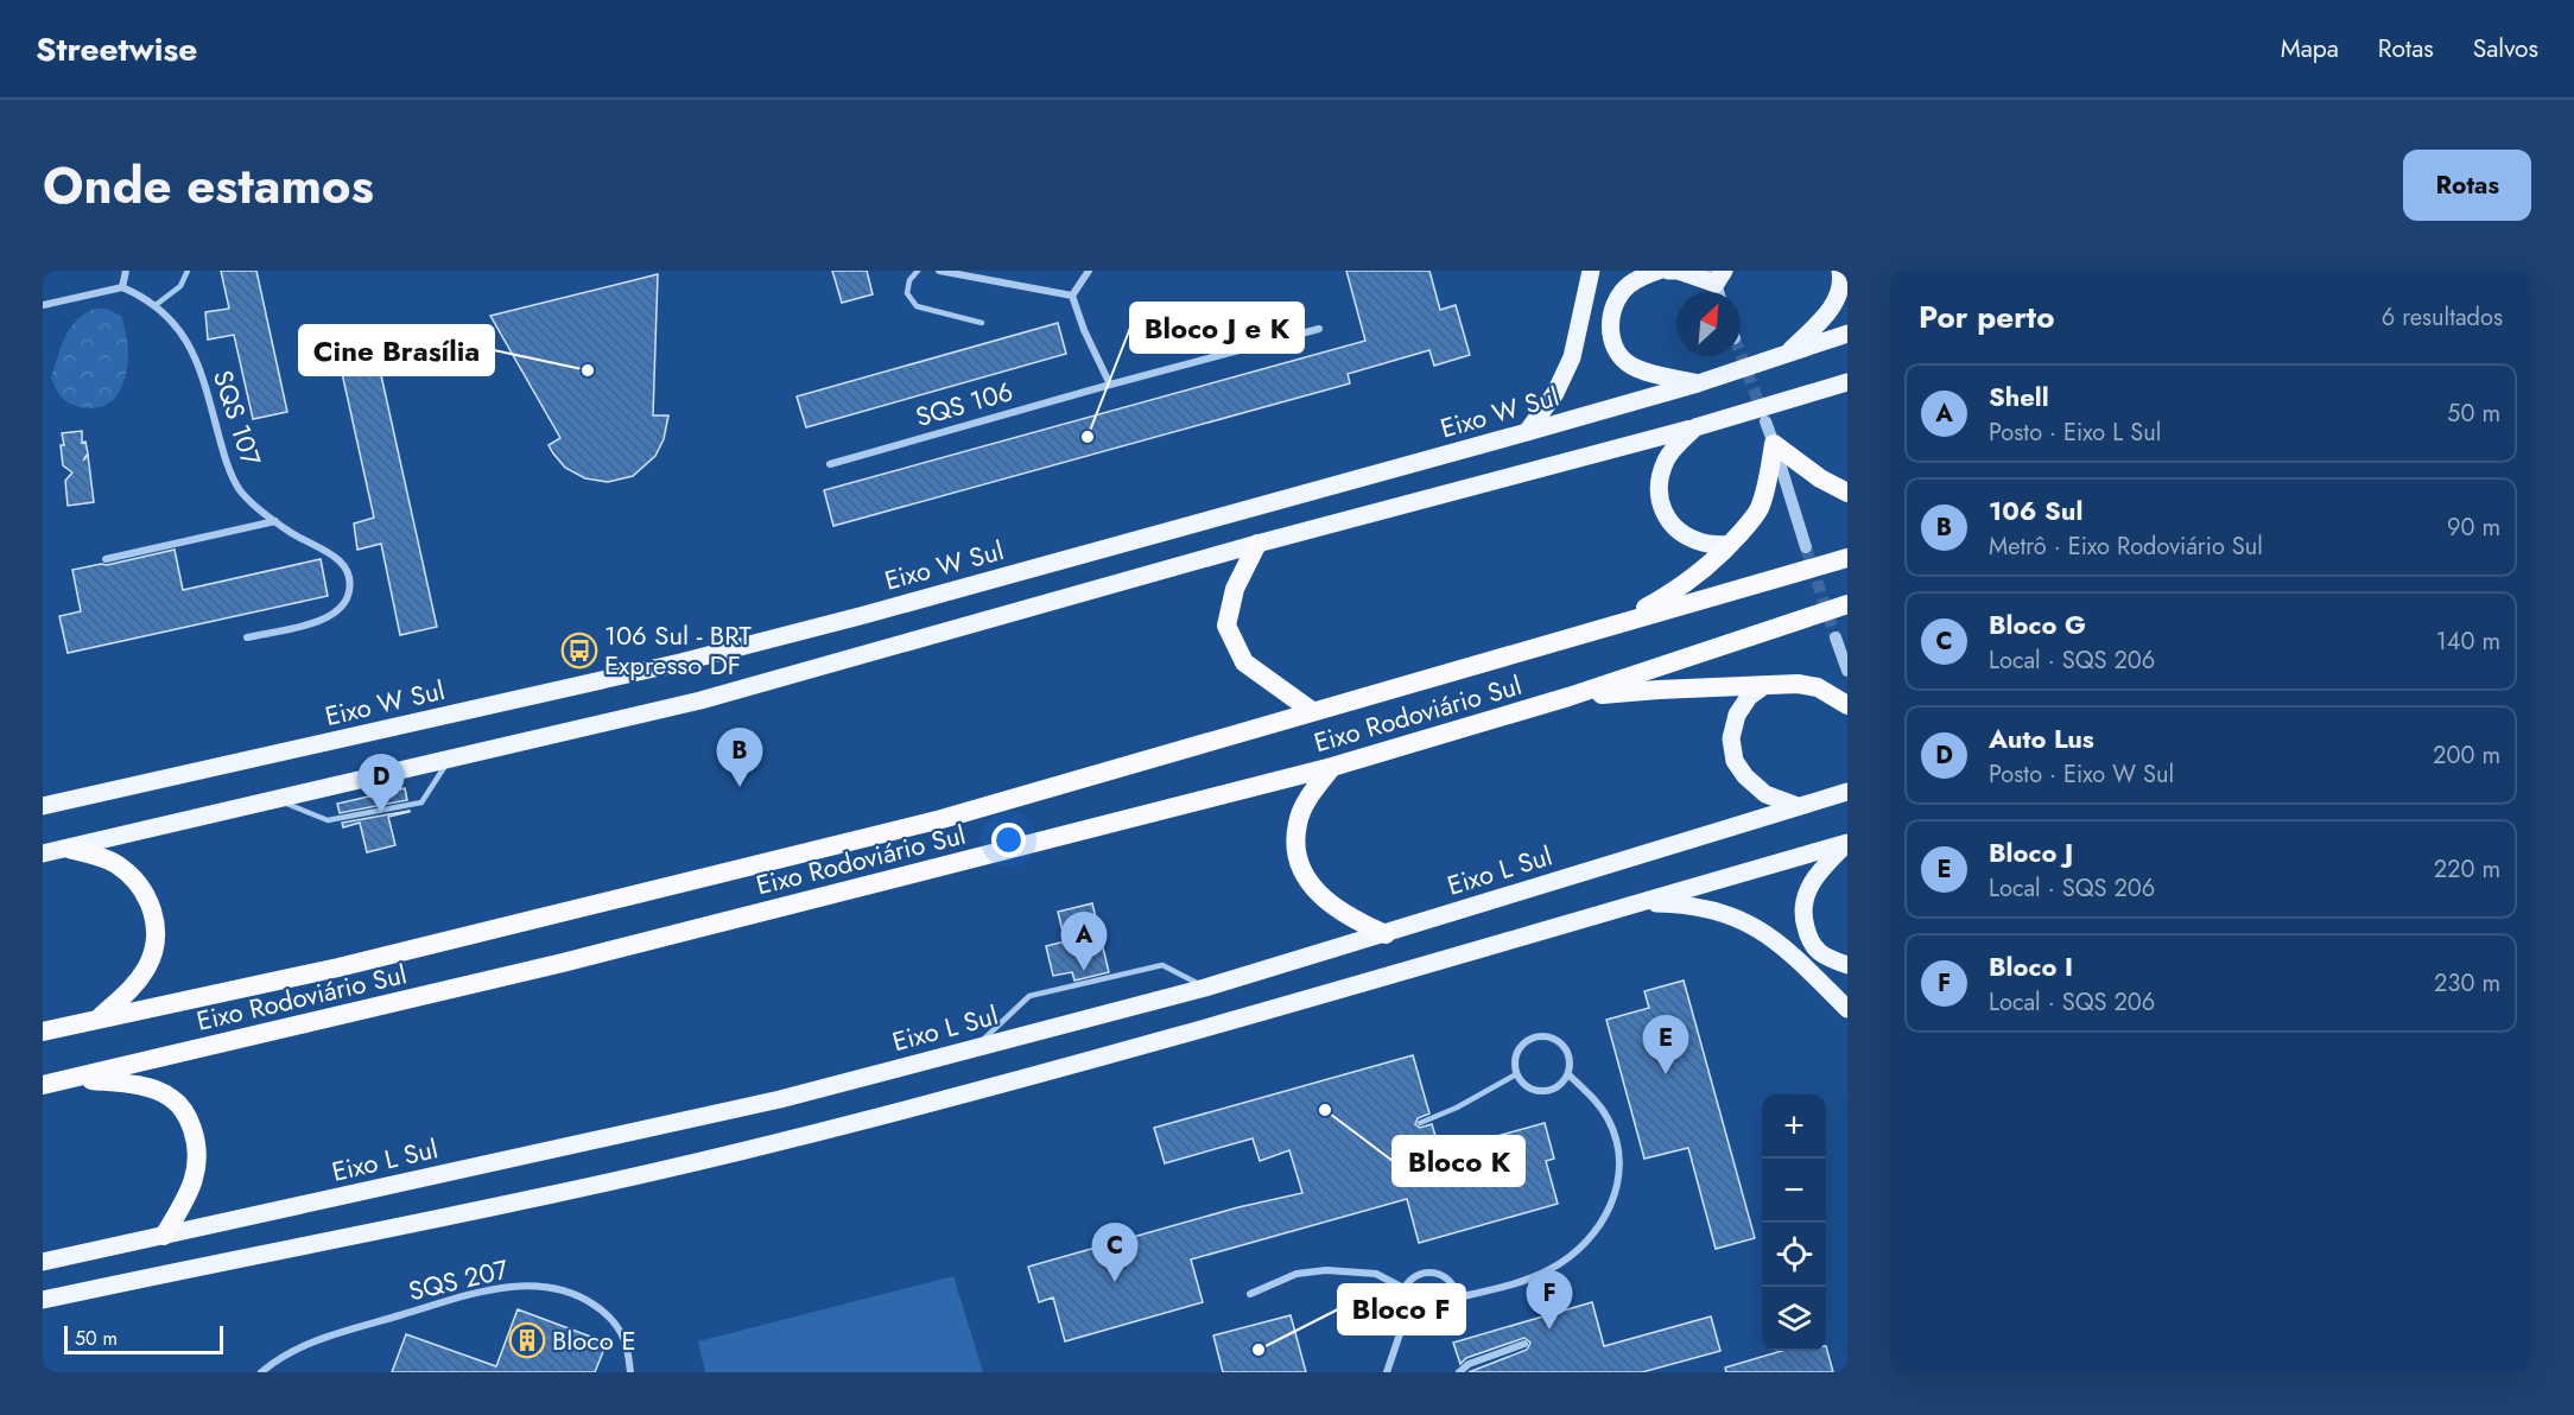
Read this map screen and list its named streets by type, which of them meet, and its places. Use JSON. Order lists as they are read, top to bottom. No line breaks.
{"streets":{"highway":["Eixo Rodoviário Sul"],"main road":["Eixo W Sul","Eixo L Sul"],"street":["SQS 106","SQS 107","SQS 207"]},"places":{"other":["Cine Brasília","Bloco J e K","Bloco K","Bloco F"],"bus stop":["106 Sul - BRT Expresso DF"],"building":["Bloco E"]},"scale_bar":"50 m","north":"top right","page":{"header":"Streetwise","nav":["Mapa","Rotas","Salvos"],"title":"Onde estamos","buttons":"Rotas","heading":["Por perto","6 resultados"],"list":[{"mark":"A","name":"Shell","note":"Posto · Eixo L Sul","value":"50 m"},{"mark":"B","name":"106 Sul","note":"Metrô · Eixo Rodoviário Sul","value":"90 m"},{"mark":"C","name":"Bloco G","note":"Local · SQS 206","value":"140 m"},{"mark":"D","name":"Auto Lus","note":"Posto · Eixo W Sul","value":"200 m"},{"mark":"E","name":"Bloco J","note":"Local · SQS 206","value":"220 m"},{"mark":"F","name":"Bloco I","note":"Local · SQS 206","value":"230 m"}],"pins":["B","D","A","E","C","F"],"map_buttons":["+","−"],"scale":"50 m"}}
